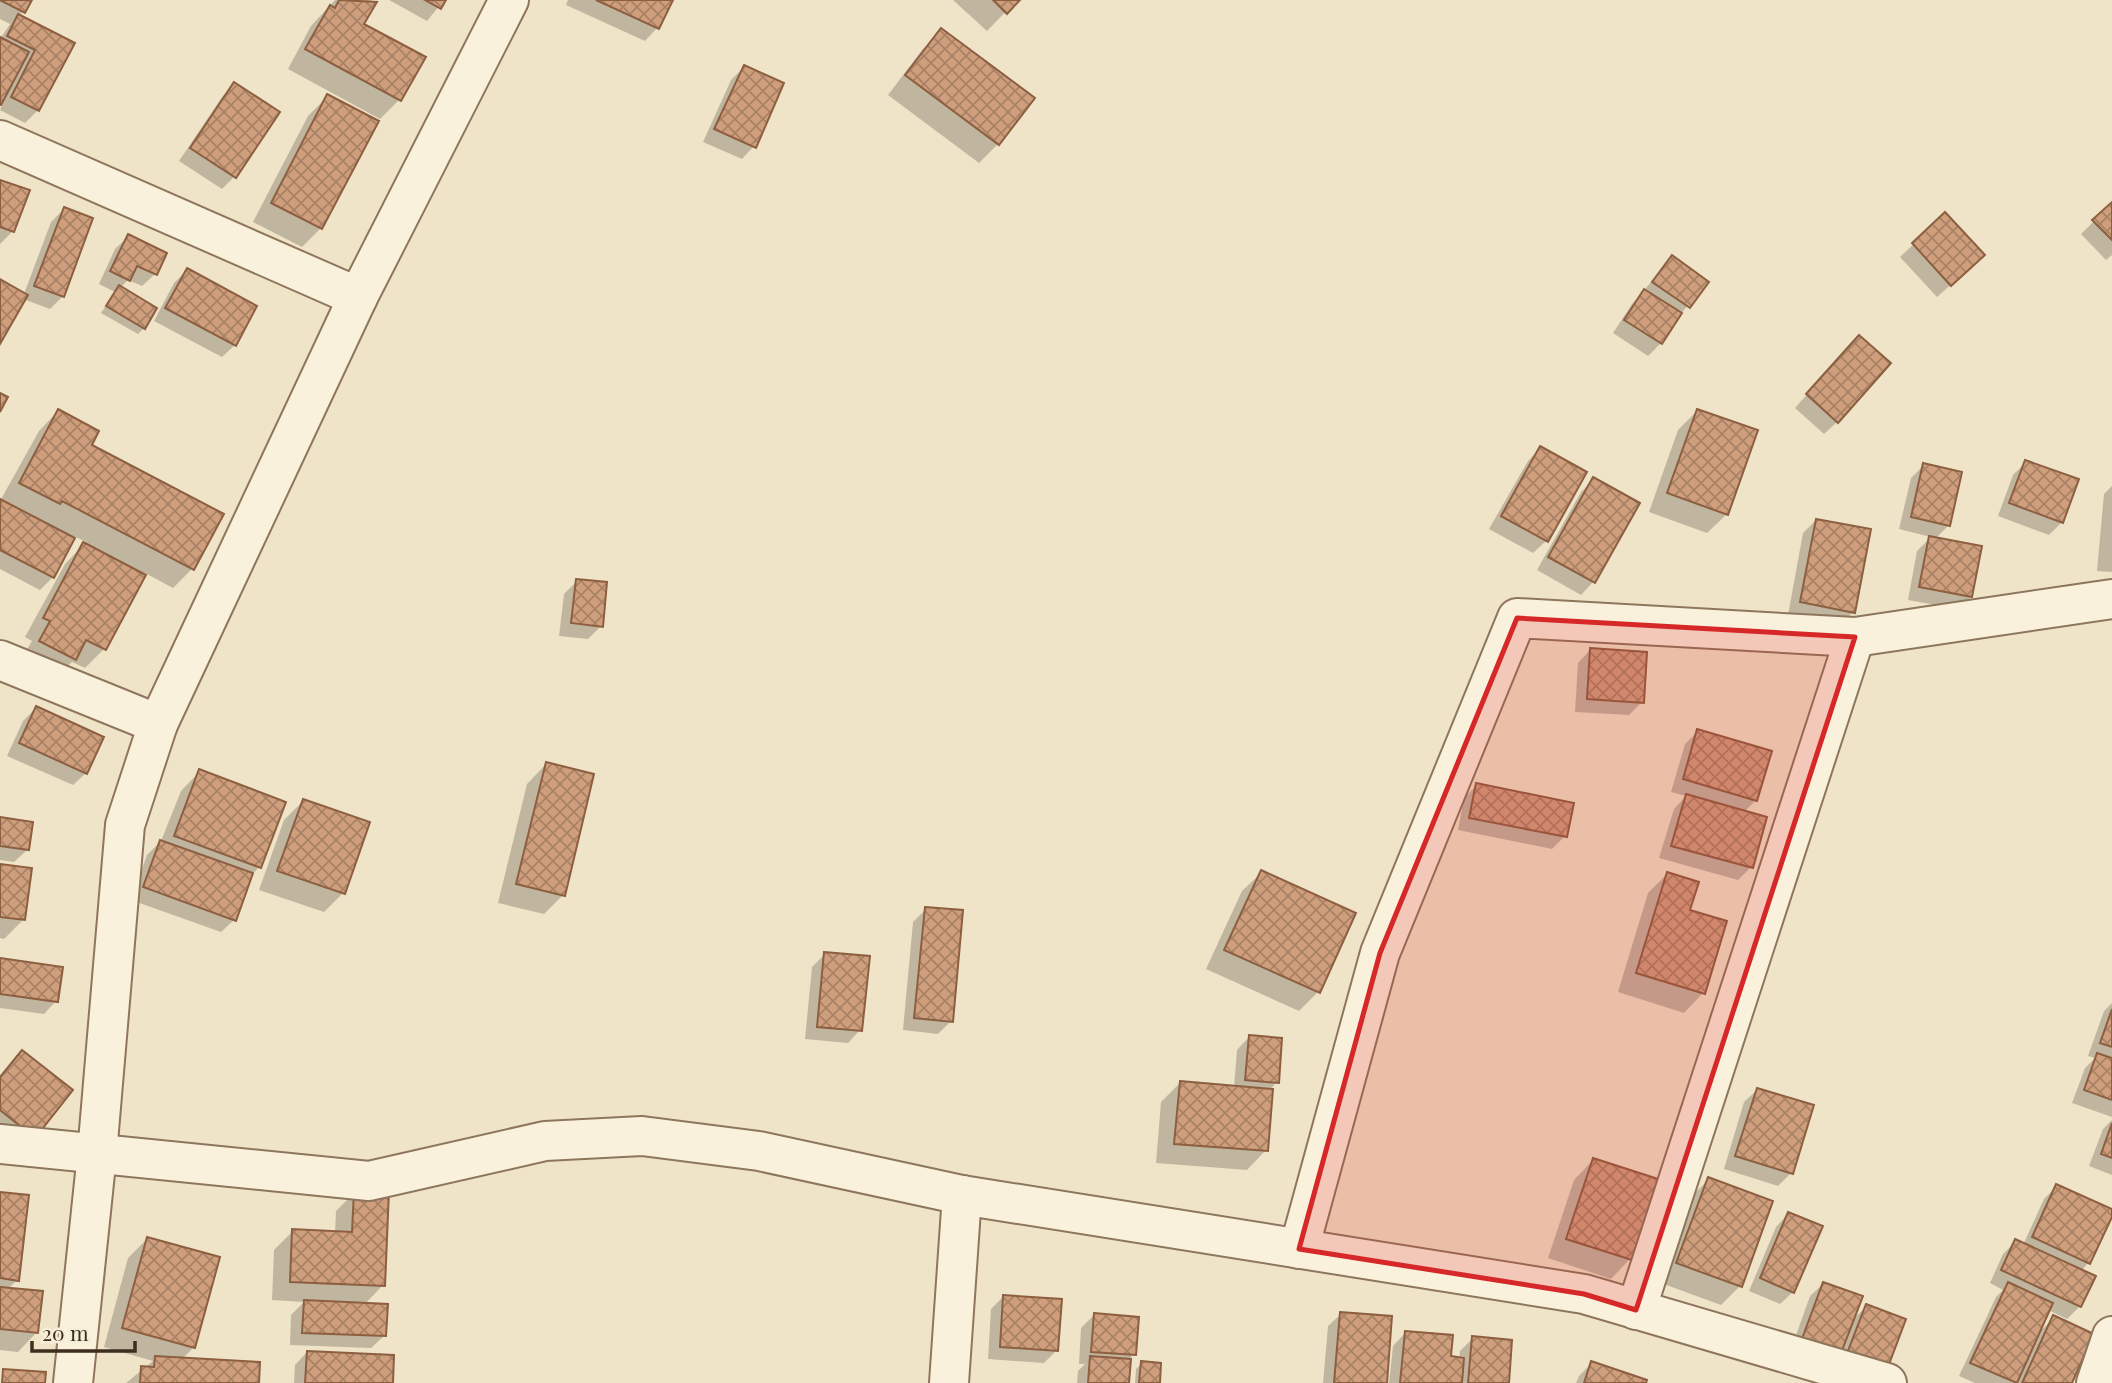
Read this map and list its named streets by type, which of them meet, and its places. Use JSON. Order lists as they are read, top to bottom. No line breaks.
{"scale_bar":"20 m"}
